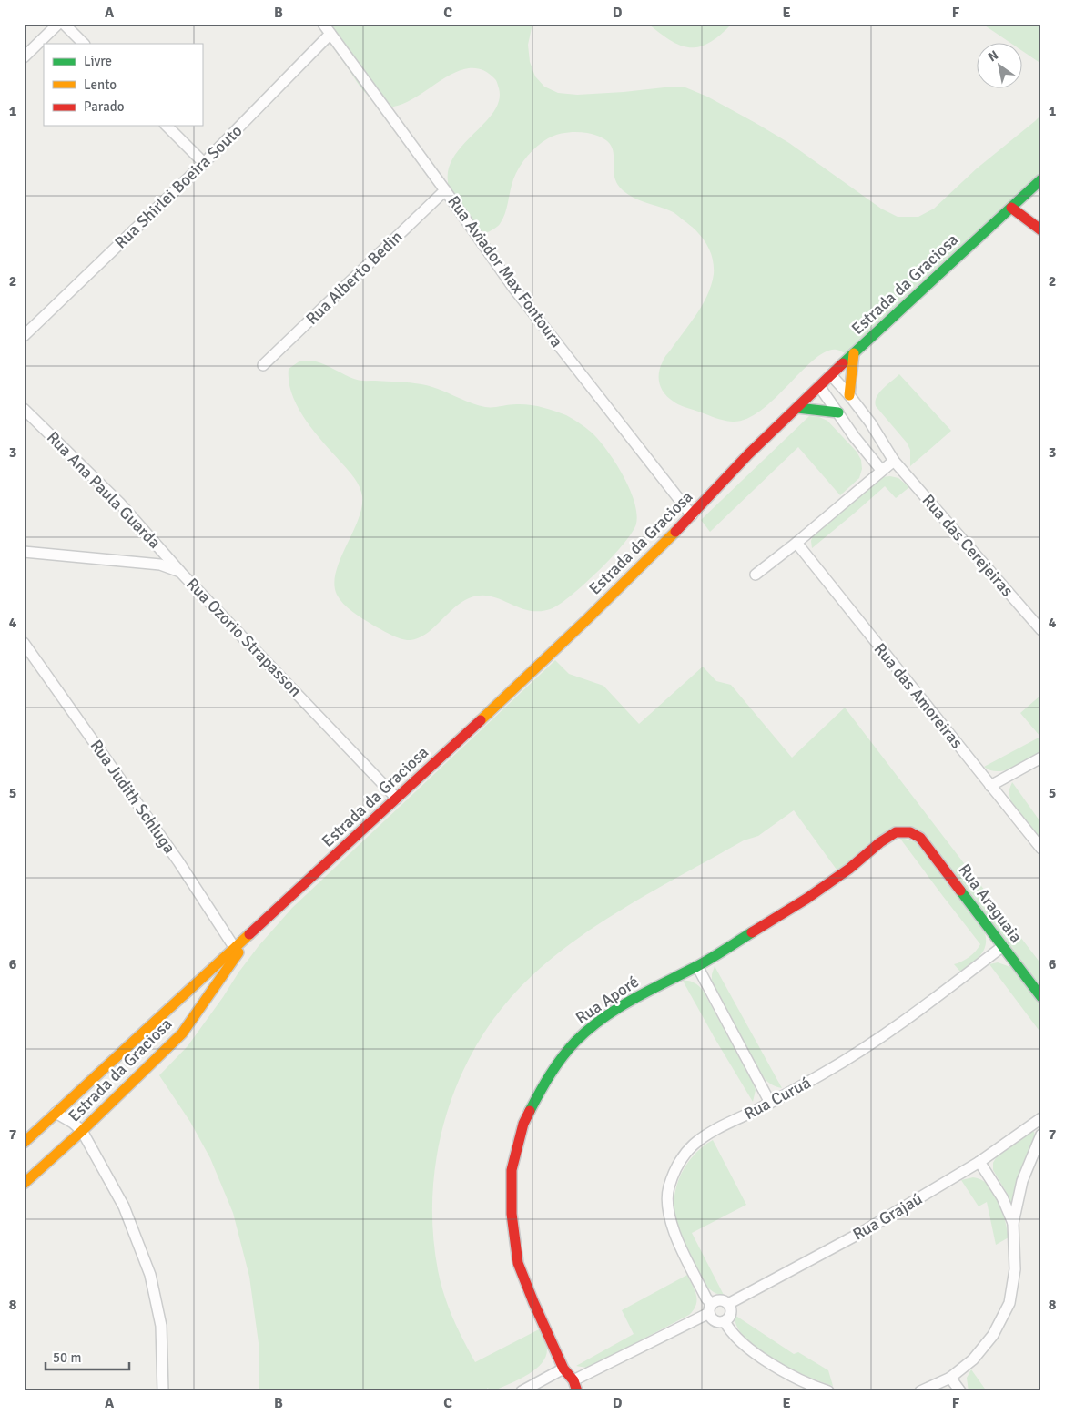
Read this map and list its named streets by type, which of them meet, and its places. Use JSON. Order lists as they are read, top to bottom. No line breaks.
{"streets":{"main road":["Estrada da Graciosa","Rua Araguaia","Rua Aporé"],"street":["Rua Shirlei Boeira Souto","Rua Aviador Max Fontoura","Rua Alberto Bedin","Rua Ana Paula Guarda","Rua das Cerejeiras","Rua Ozorio Strapasson","Rua das Amoreiras","Rua Judith Schluga","Rua Curuá","Rua Grajaú"]},"crossings":[["Rua Shirlei Boeira Souto","Rua Aviador Max Fontoura"],["Rua Aviador Max Fontoura","Rua Alberto Bedin"],["Rua Aviador Max Fontoura","Estrada da Graciosa"],["Estrada da Graciosa","Rua das Cerejeiras"],["Estrada da Graciosa","Rua Ozorio Strapasson"],["Estrada da Graciosa","Rua Judith Schluga"],["Rua Ana Paula Guarda","Rua Ozorio Strapasson"],["Rua Araguaia","Rua Aporé"],["Rua Araguaia","Rua Curuá"],["Rua Curuá","Rua Grajaú"]],"legend":["Livre","Lento","Parado"],"scale_bar":"50 m","north":"top left","grid":{"columns":["A","B","C","D","E","F"],"rows":["1","2","3","4","5","6","7","8"]}}
